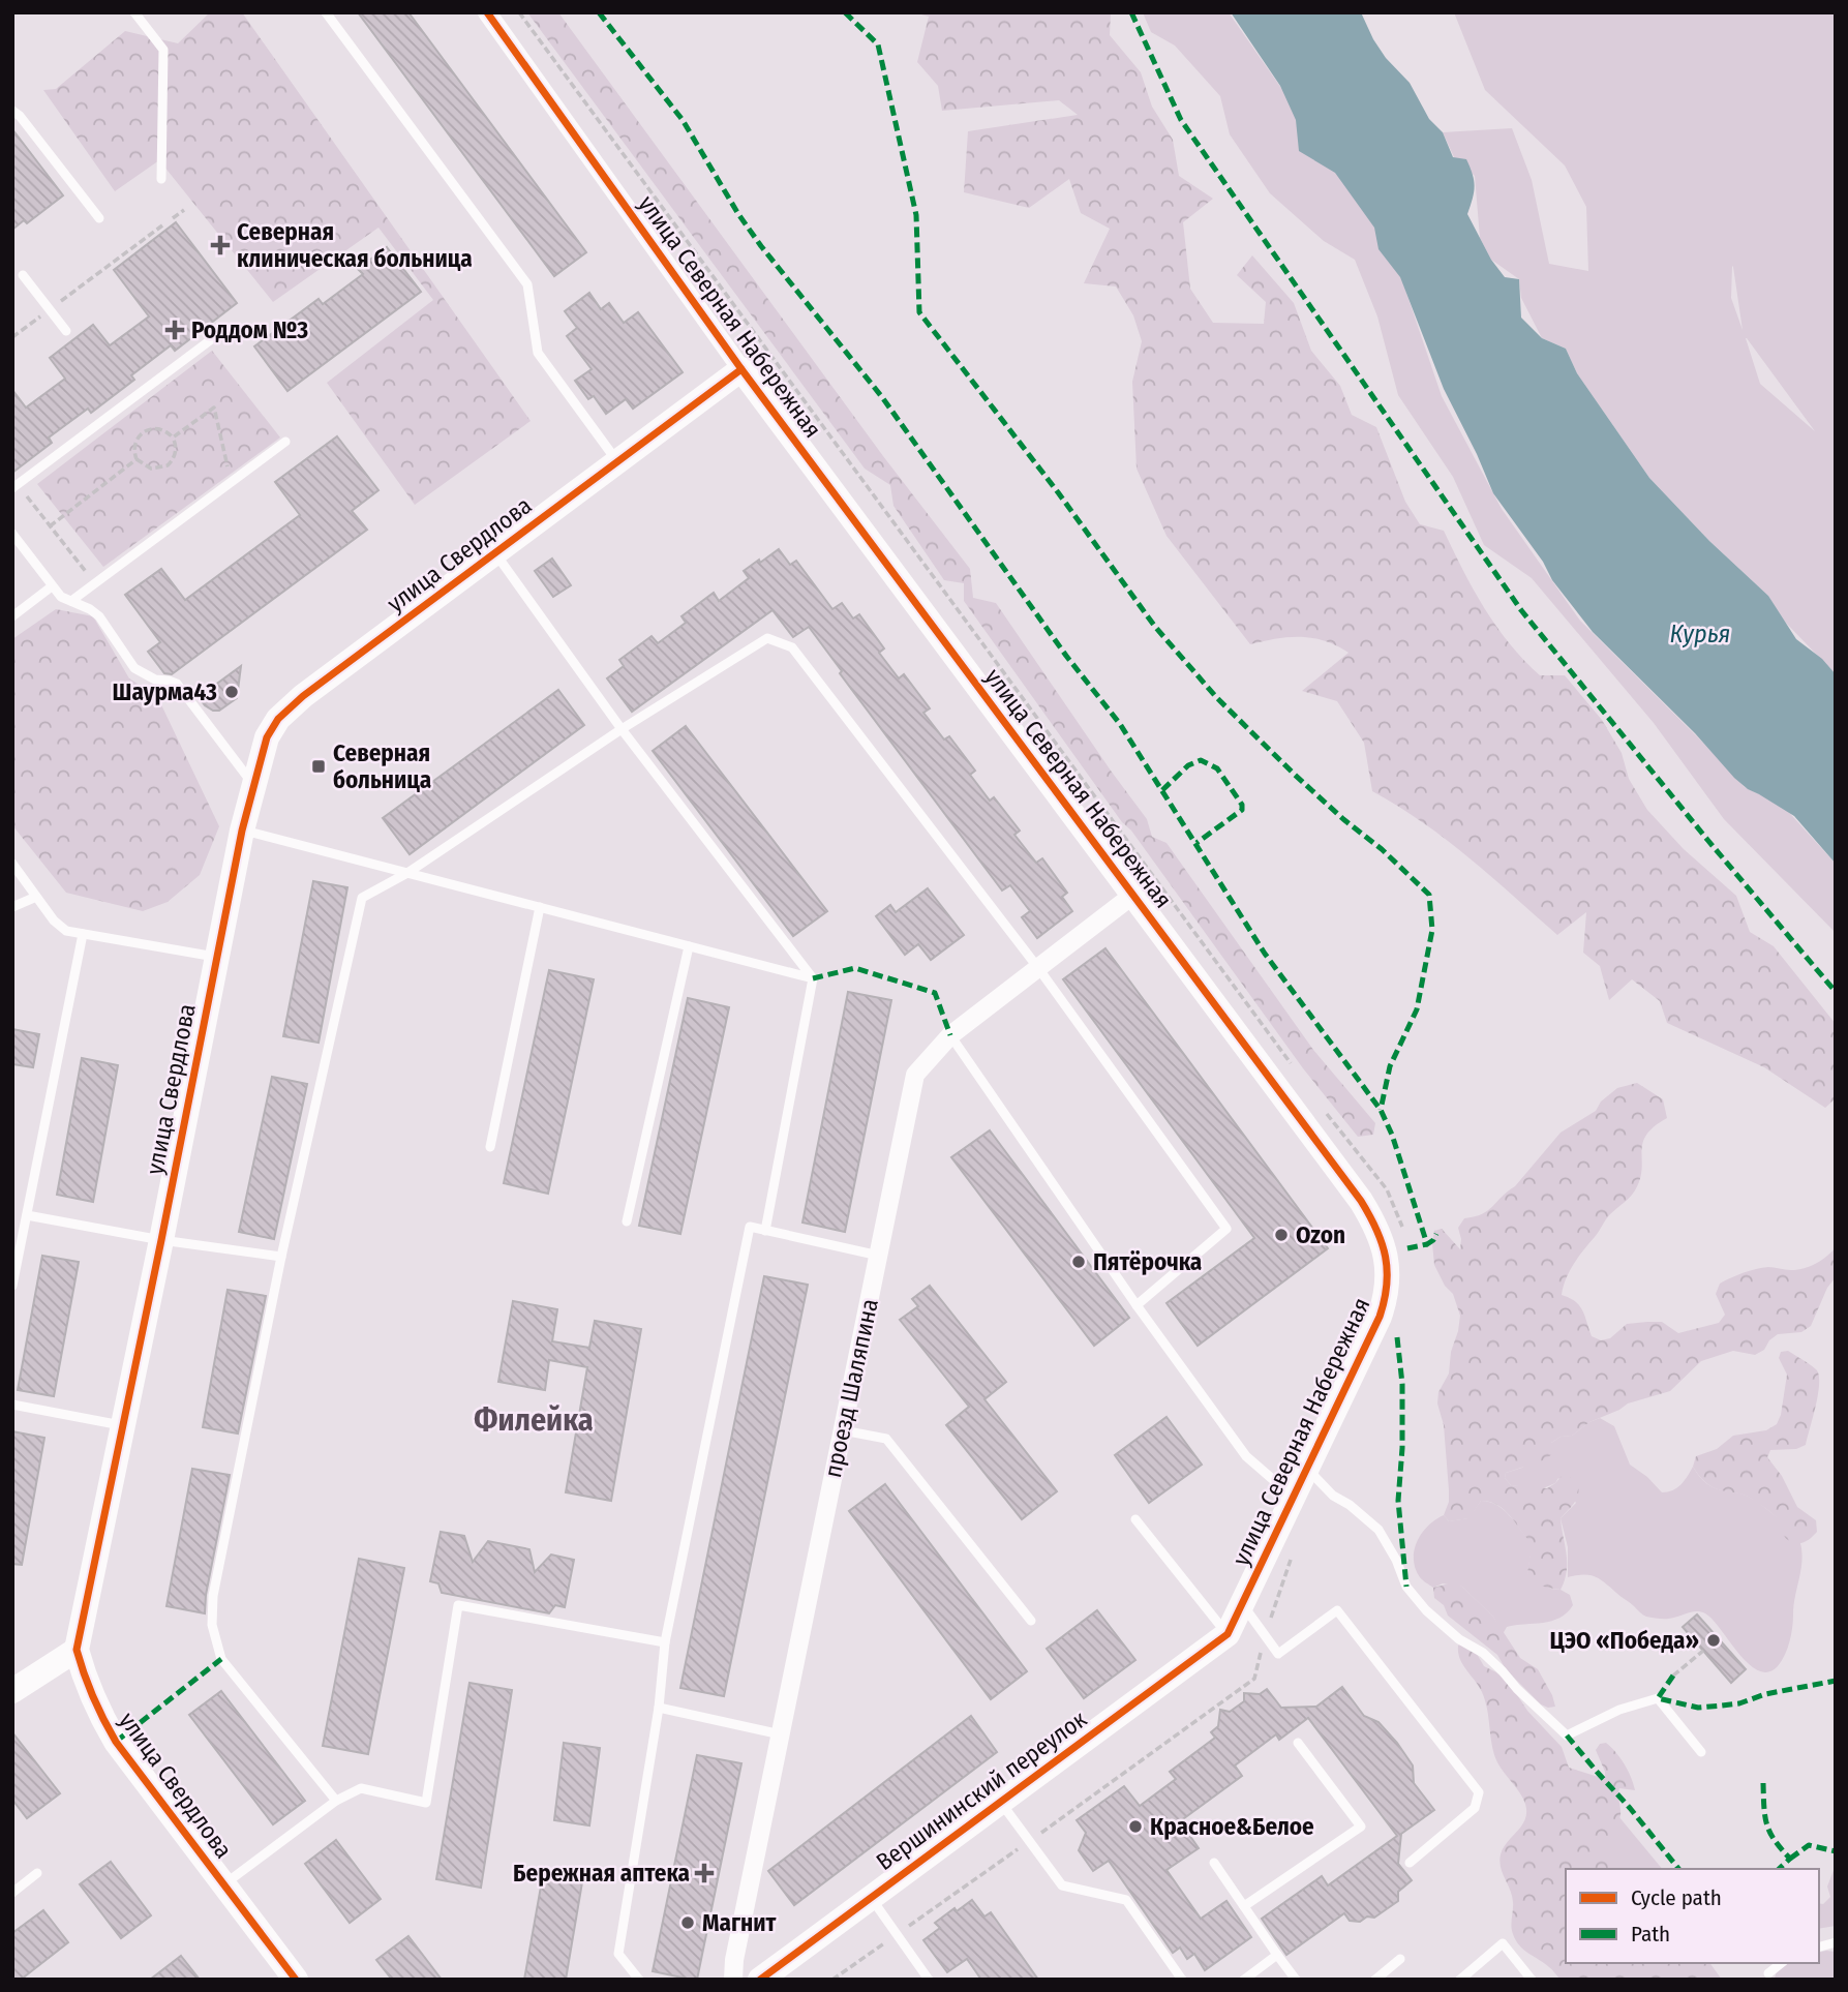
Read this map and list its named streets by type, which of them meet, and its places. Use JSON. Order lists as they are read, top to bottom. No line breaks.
{"streets":{"street":["улица Северная Набережная","улица Свердлова","проезд Шаляпина","Вершининский переулок"]},"crossings":[["улица Северная Набережная","улица Свердлова"],["улица Северная Набережная","проезд Шаляпина"],["улица Северная Набережная","Вершининский переулок"]],"districts":["Филейка"],"water":["Курья"],"places":{"health":["Северная клиническая больница","Роддом №3","Бережная аптека"],"other":["Шаурма43","Ozon","Пятёрочка","ЦЭО «Победа»","Красное&Белое","Магнит"],"transit":["Северная больница"]},"legend":["Cycle path","Path"]}
